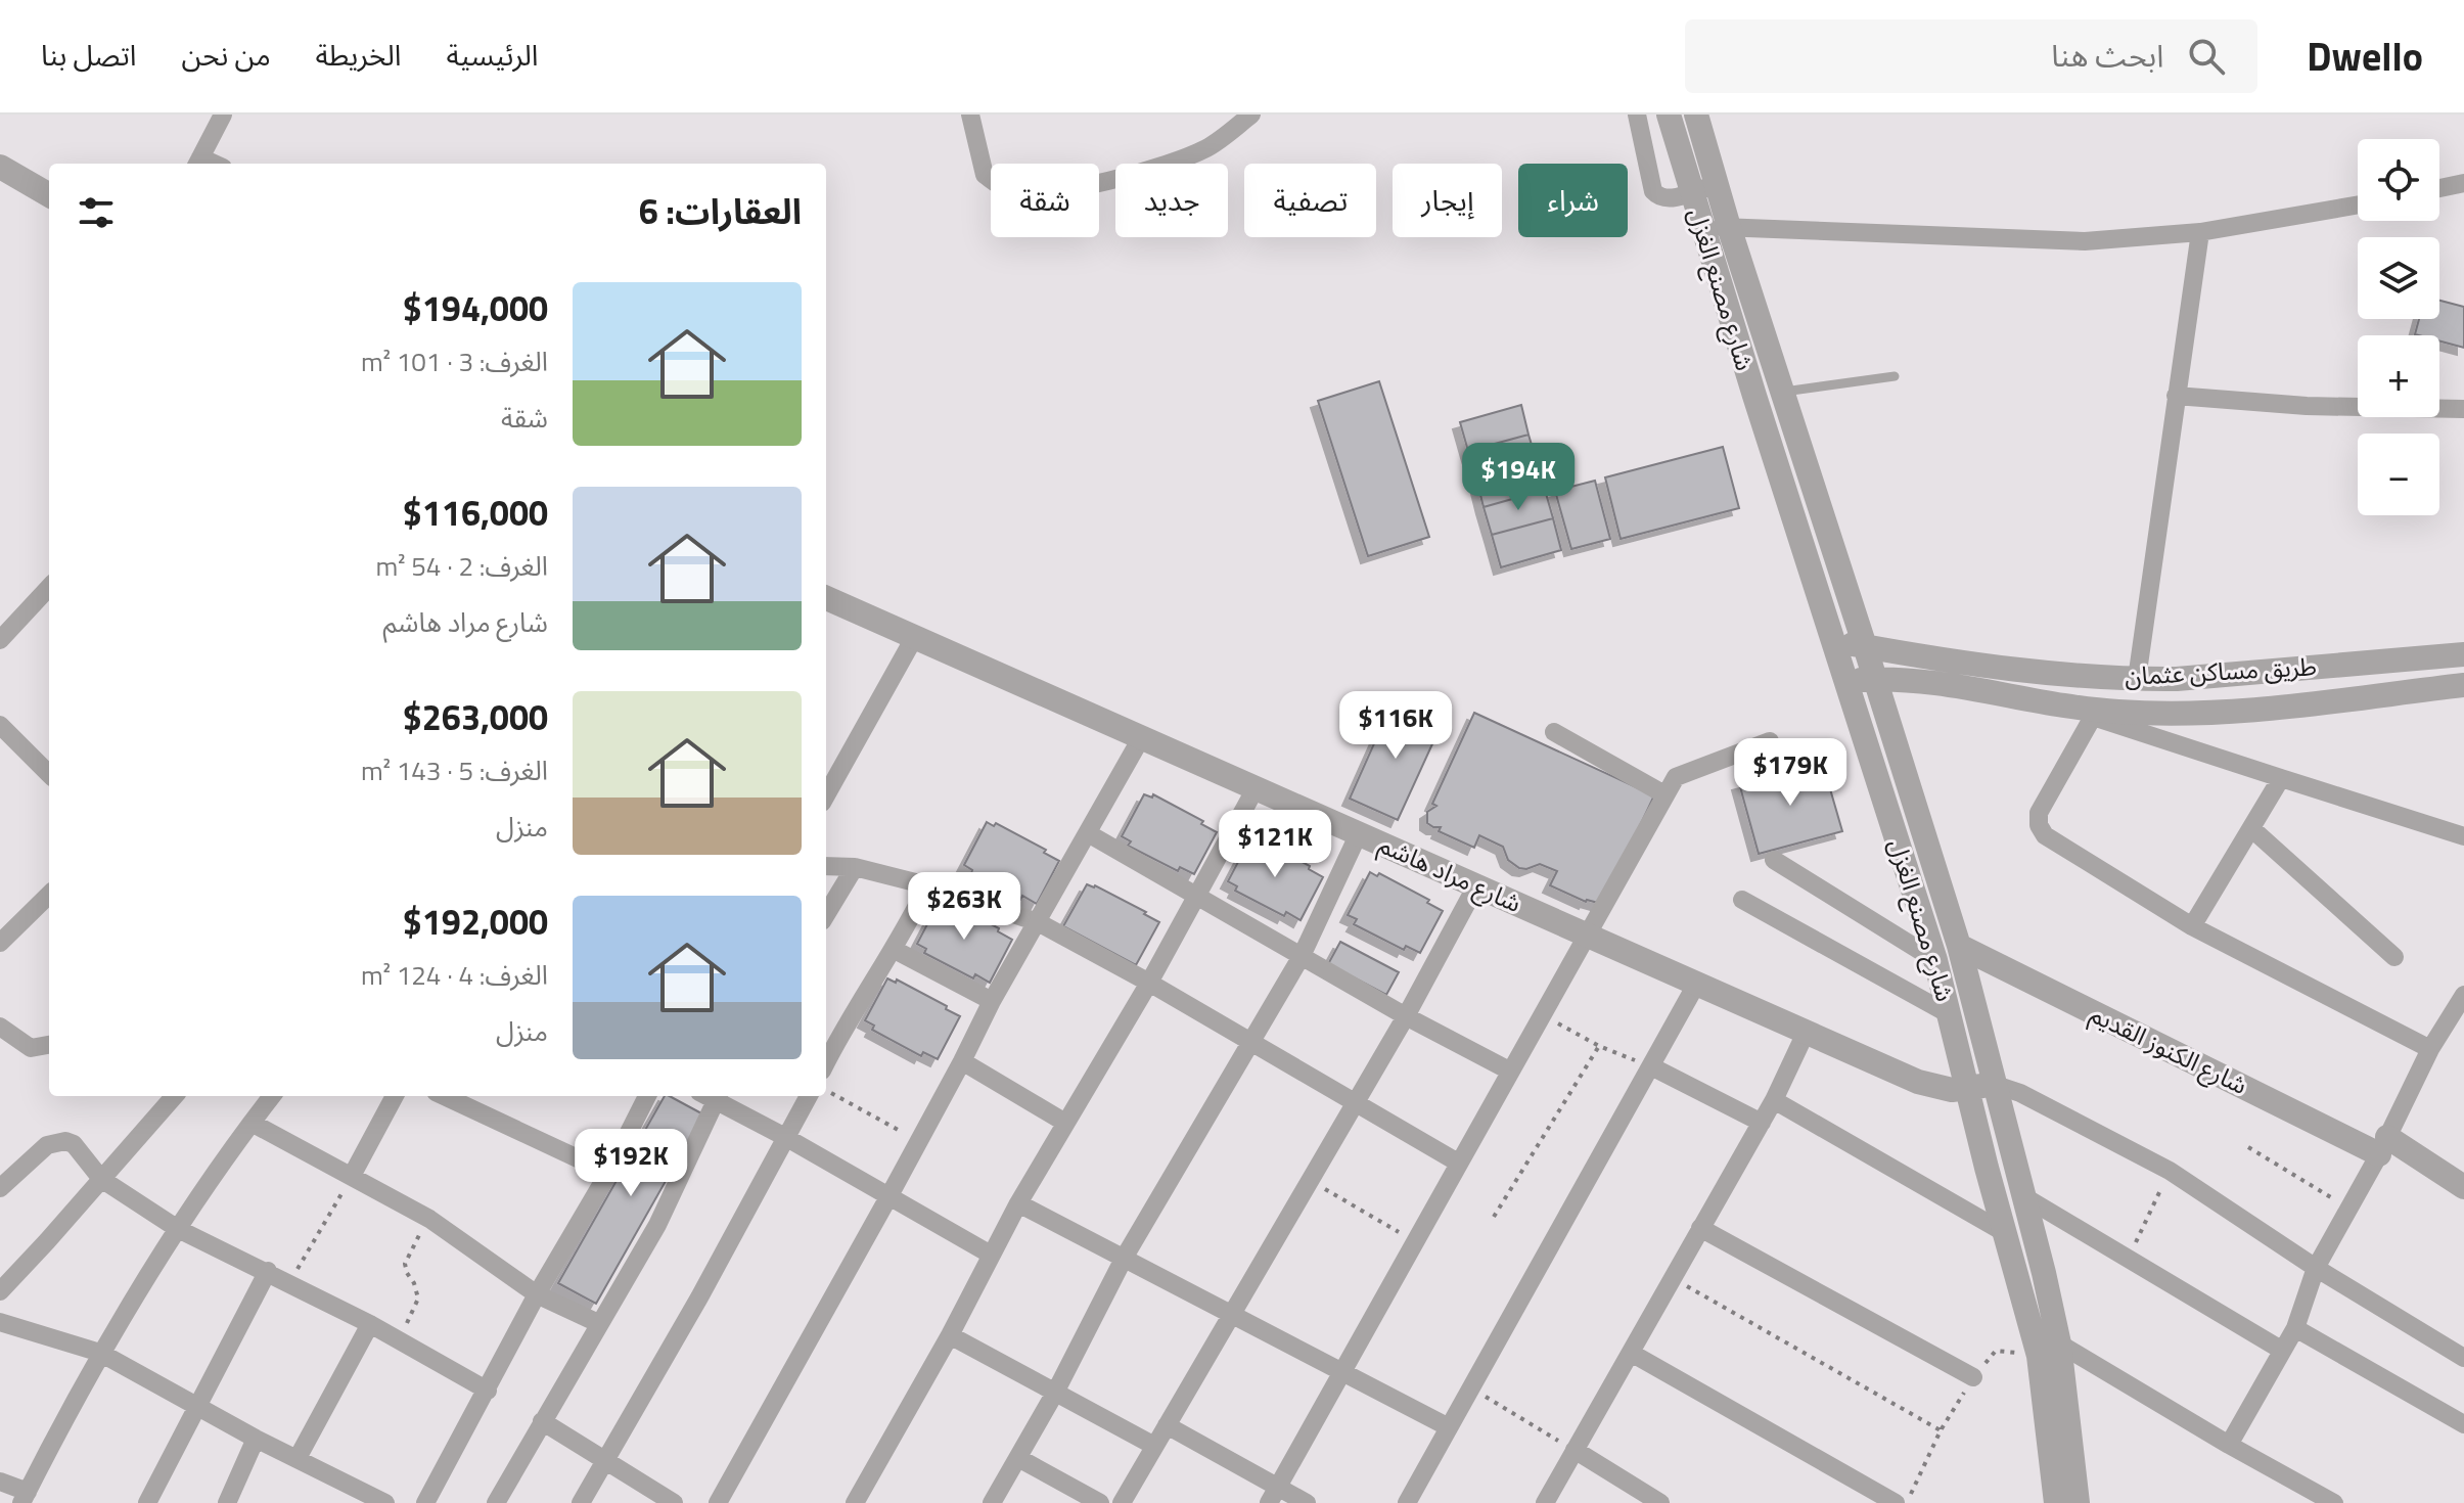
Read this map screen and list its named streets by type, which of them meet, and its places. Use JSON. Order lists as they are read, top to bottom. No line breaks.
{"streets":{"street":["شارع مصنع الغزل","طريق مساكن عثمان","شارع مراد هاشم","شارع الكنوز القديم"]},"crossings":[["شارع مصنع الغزل","طريق مساكن عثمان"],["شارع مصنع الغزل","شارع مراد هاشم"],["شارع مصنع الغزل","شارع الكنوز القديم"]],"page":{"header":"Dwello","search":"ابحث هنا","nav":["الرئيسية","الخريطة","من نحن","اتصل بنا"],"map_buttons":["+","−"],"chip":["شراء","إيجار","تصفية","جديد","شقة"],"heading":"العقارات: 6","list":[{"name":"$194,000","note":"الغرف: 3 · 101 m² · شقة"},{"name":"$116,000","note":"الغرف: 2 · 54 m² · شارع مراد هاشم"},{"name":"$263,000","note":"الغرف: 5 · 143 m² · منزل"},{"name":"$192,000","note":"الغرف: 4 · 124 m² · منزل"}],"price":["$194K","$116K","$179K","$121K","$263K","$192K"]}}
